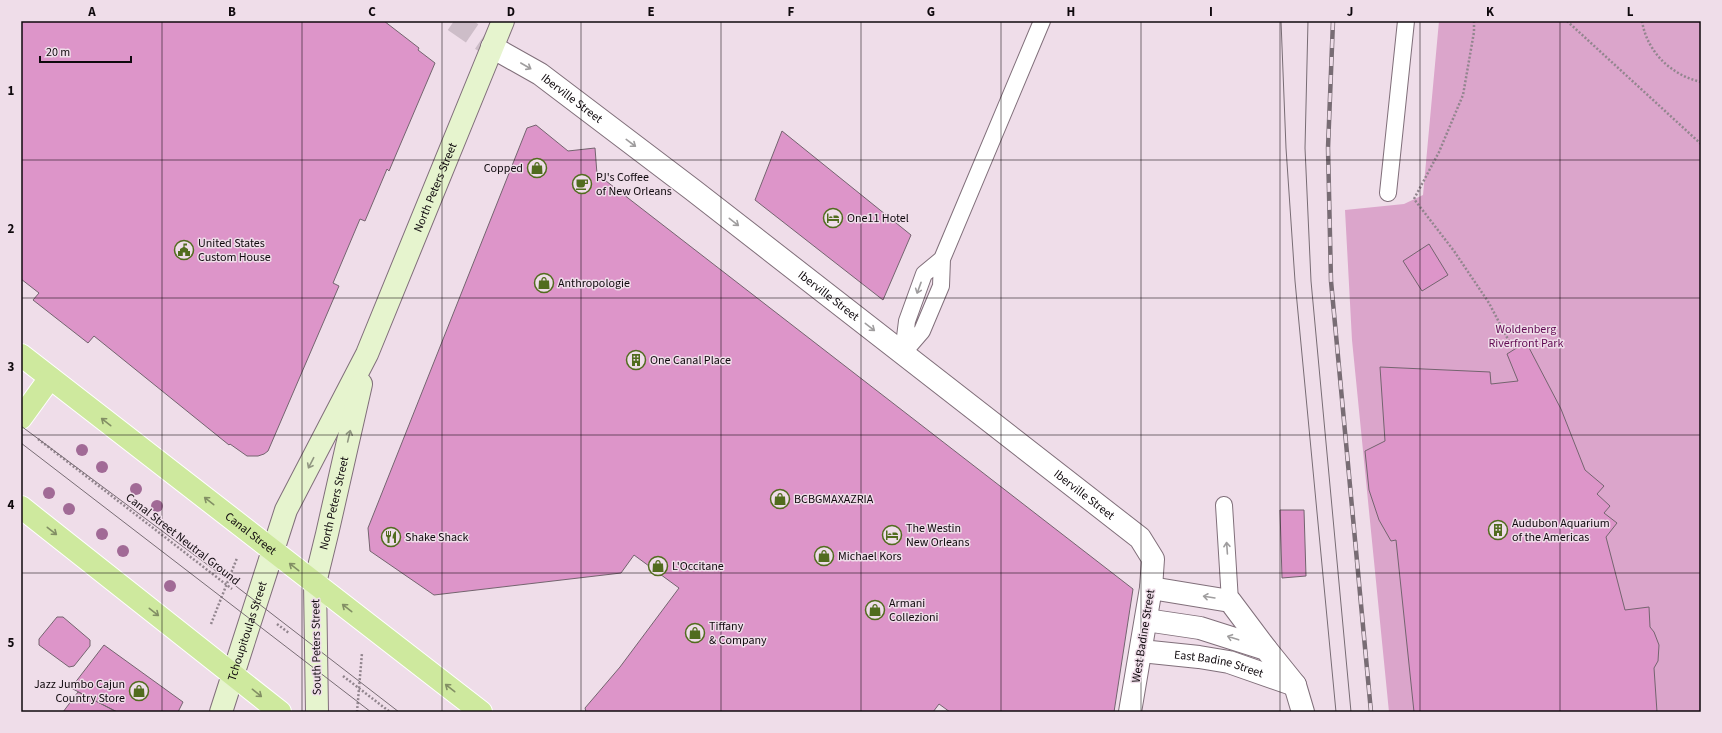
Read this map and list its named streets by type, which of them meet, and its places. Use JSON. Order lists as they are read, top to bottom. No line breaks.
{"streets":{"main road":["Canal Street"],"street":["Iberville Street","North Peters Street","Tchoupitoulas Street","West Badine Street","South Peters Street","East Badine Street"],"path":["Canal Street Neutral Ground"]},"crossings":[["Iberville Street","North Peters Street"],["Iberville Street","West Badine Street"],["North Peters Street","Canal Street"],["North Peters Street","Tchoupitoulas Street"],["North Peters Street","South Peters Street"],["Canal Street","Tchoupitoulas Street"],["Canal Street","South Peters Street"],["Canal Street Neutral Ground","Tchoupitoulas Street"],["Canal Street Neutral Ground","South Peters Street"],["West Badine Street","East Badine Street"]],"one_way":["Iberville Street"],"parks":["Woldenberg Riverfront Park"],"places":{"shop":["Copped","Anthropologie","BCBGMAXAZRIA","Michael Kors","L'Occitane","Armani Collezioni","Tiffany & Company","Jazz Jumbo Cajun Country Store"],"cafe":["PJ's Coffee of New Orleans"],"hotel":["One11 Hotel","The Westin New Orleans"],"public building":["United States Custom House"],"building":["One Canal Place","Audubon Aquarium of the Americas"],"restaurant":["Shake Shack"]},"scale_bar":"20 m","grid":{"columns":["A","B","C","D","E","F","G","H","I","J","K","L"],"rows":["1","2","3","4","5"]}}
